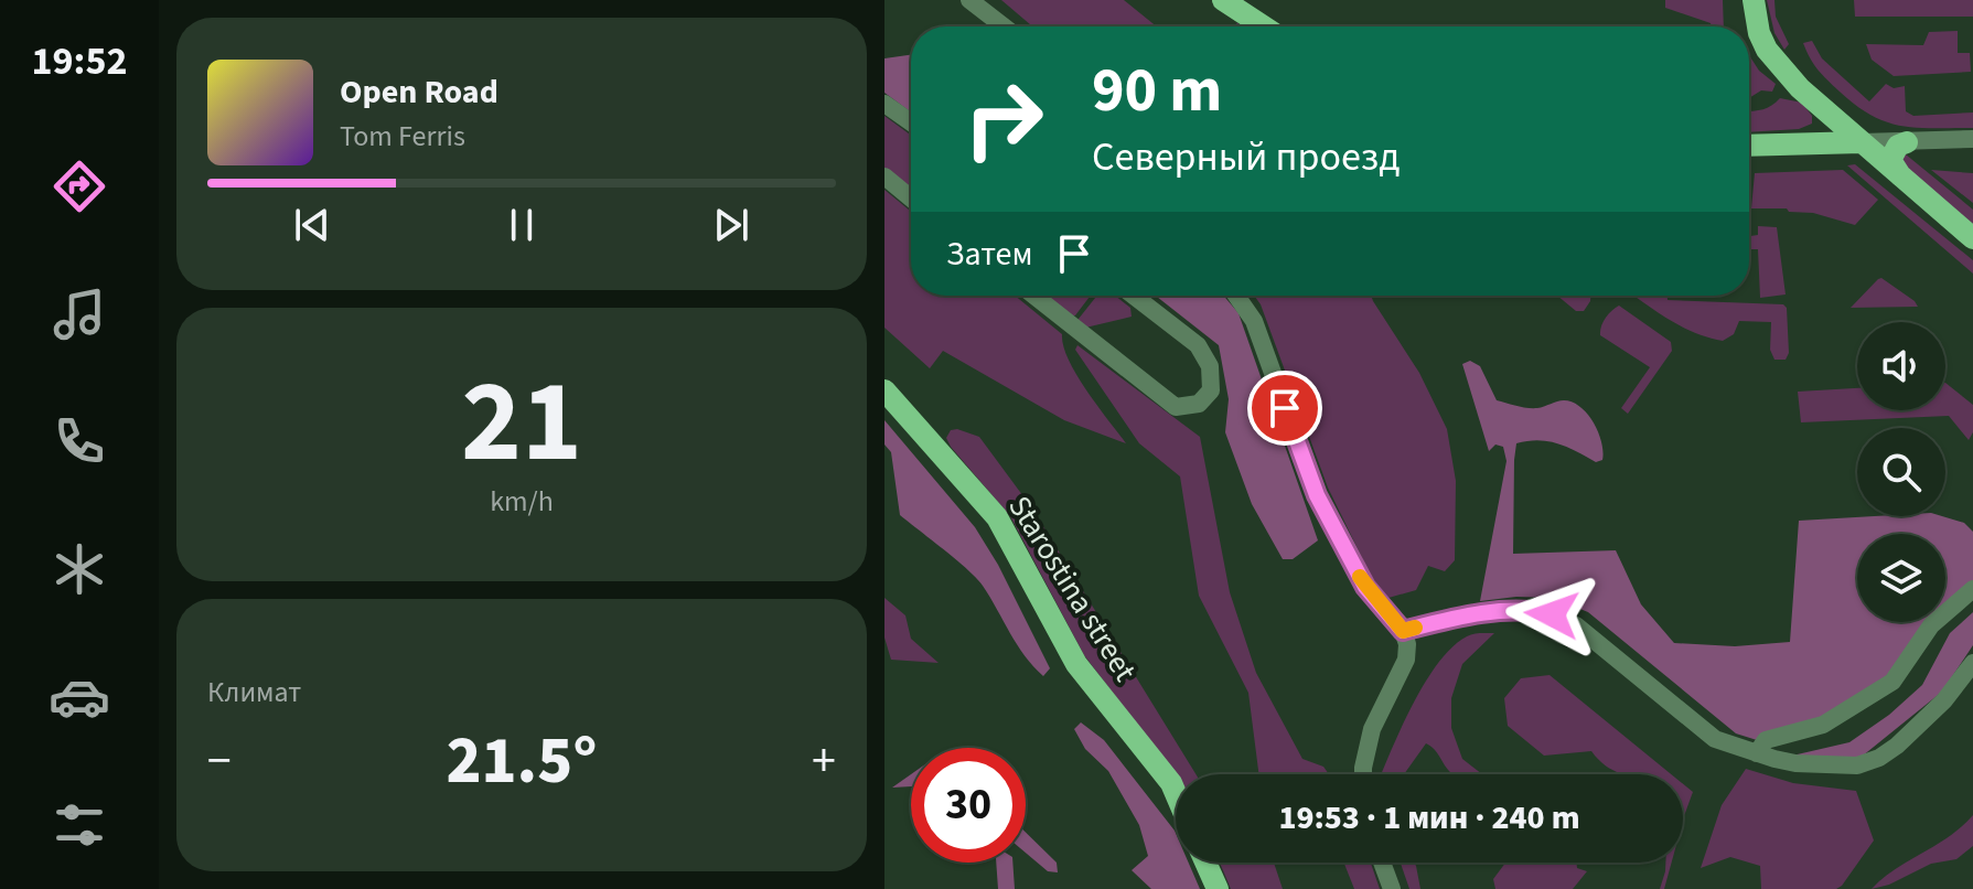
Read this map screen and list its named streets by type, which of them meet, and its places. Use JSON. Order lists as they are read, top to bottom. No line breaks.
{"streets":{"main road":["Starostina street"]},"page":{"tabs":"19:52","turn":["90 m","Северный проезд"],"song":["Open Road","Tom Ferris"],"then":"Затем","tile":[["21","km/h"],"Климат"],"heat":["−","21.5°","+"],"limit":"30","trip":"19:53 · 1 мин · 240 m"}}
